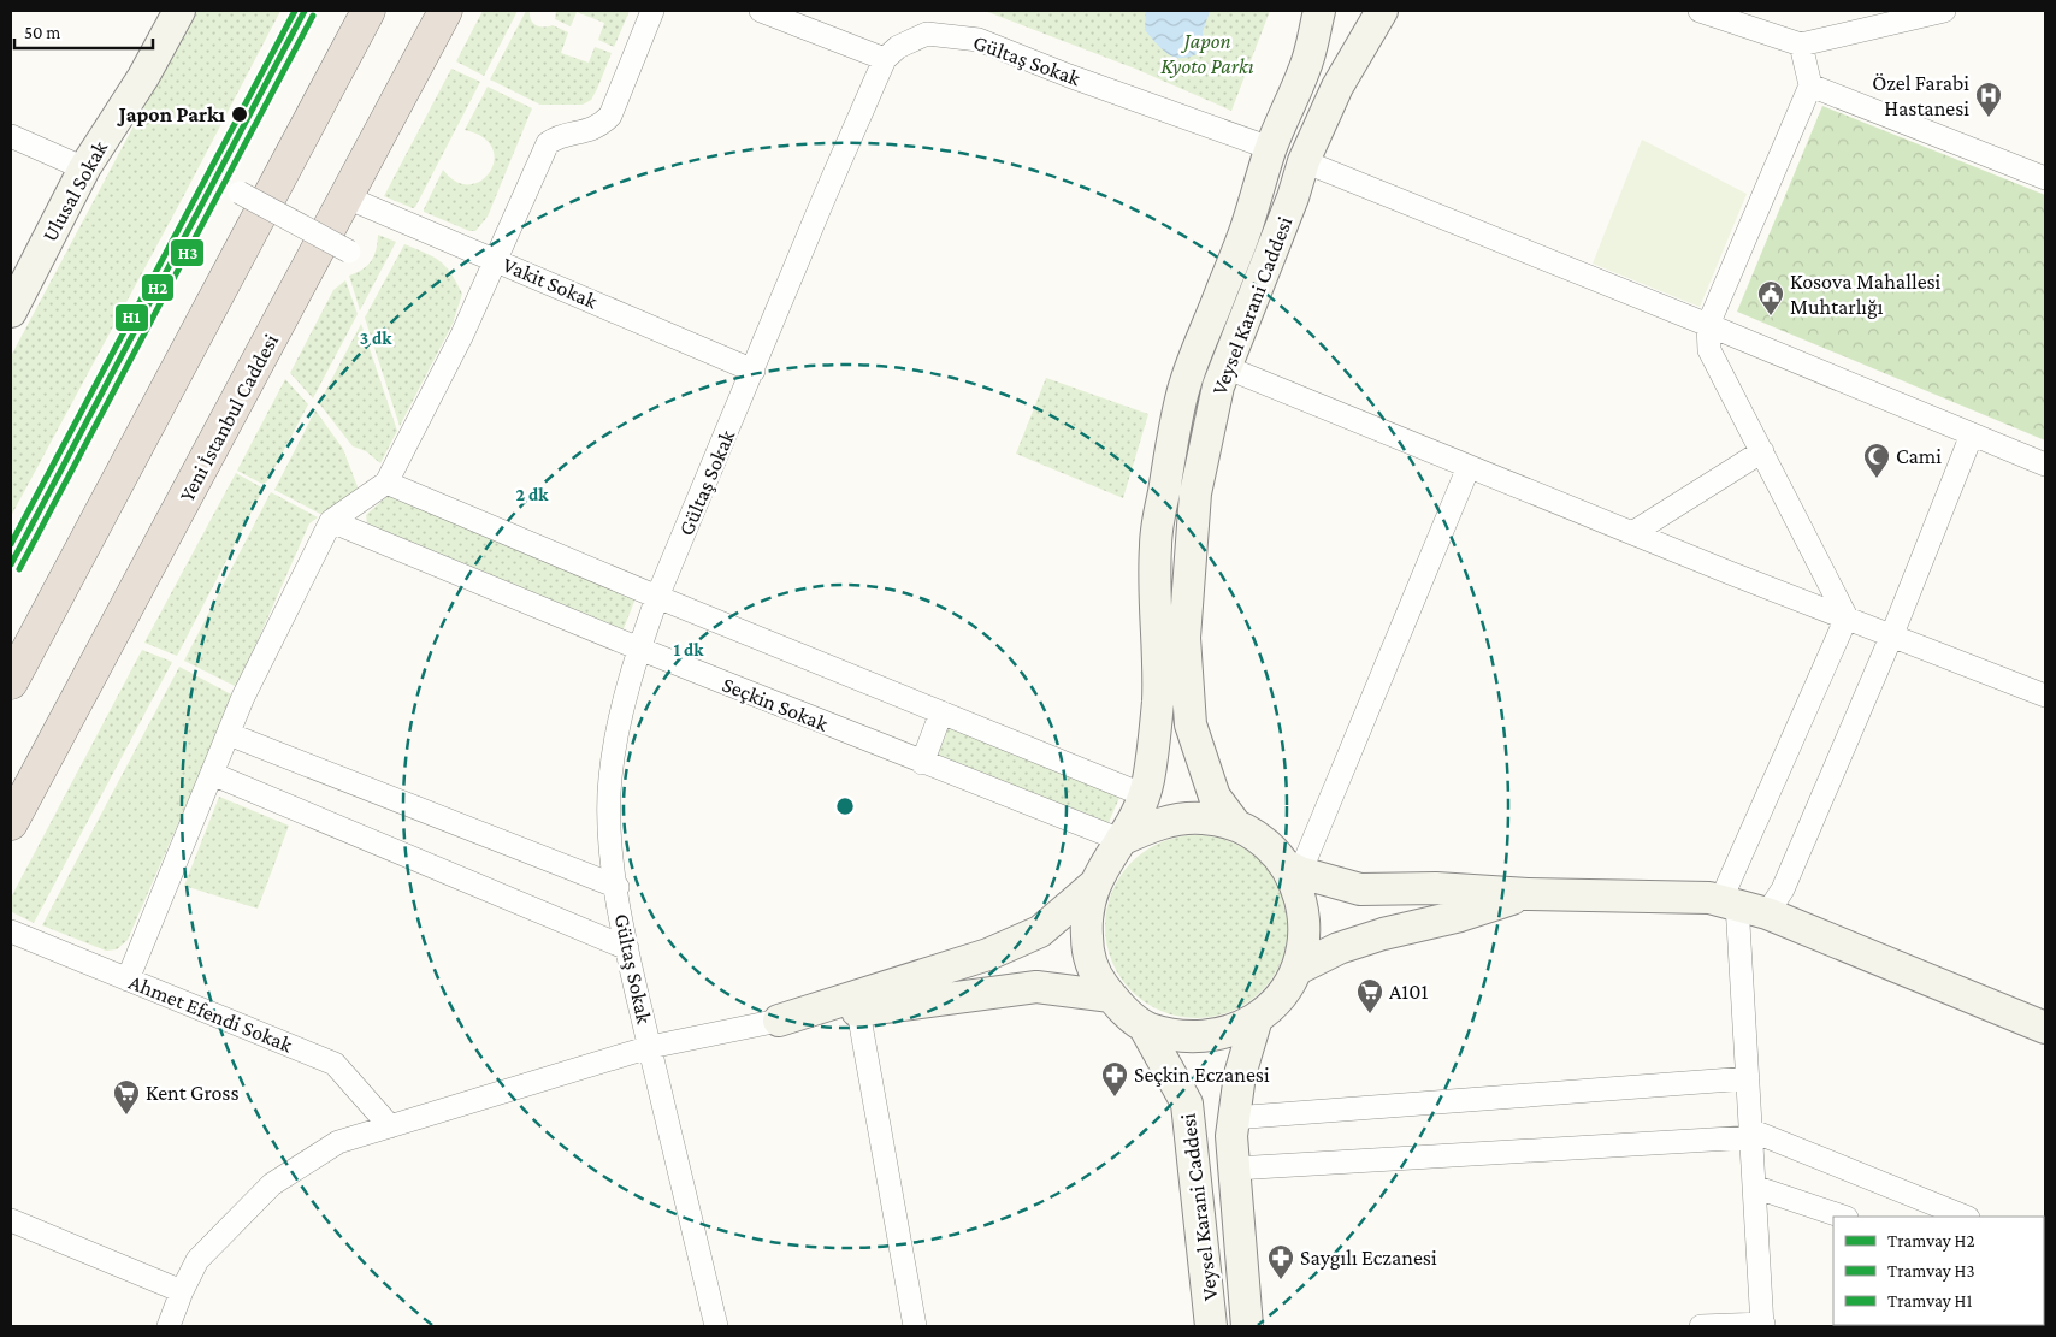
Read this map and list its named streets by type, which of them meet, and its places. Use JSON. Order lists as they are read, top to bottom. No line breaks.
{"streets":{"highway":["Yeni İstanbul Caddesi"],"main road":["Ulusal Sokak","Veysel Karani Caddesi"],"street":["Gültaş Sokak","Vakit Sokak","Seçkin Sokak","Ahmet Efendi Sokak"]},"crossings":[["Gültaş Sokak","Vakit Sokak"],["Gültaş Sokak","Veysel Karani Caddesi"],["Gültaş Sokak","Seçkin Sokak"],["Vakit Sokak","Yeni İstanbul Caddesi"],["Veysel Karani Caddesi","Seçkin Sokak"]],"parks":["Japon Kyoto Parkı"],"places":{"other":["Japon Parkı"],"hospital":["Özel Farabi Hastanesi"],"public building":["Kosova Mahallesi Muhtarlığı"],"mosque":["Cami"],"supermarket":["A101","Kent Gross"],"pharmacy":["Seçkin Eczanesi","Saygılı Eczanesi"]},"lines":["tram line H2","tram line H1","tram line H3"],"legend":["Tramvay H2","Tramvay H3","Tramvay H1"],"scale_bar":"50 m","rings":["3 dk","2 dk","1 dk"]}
